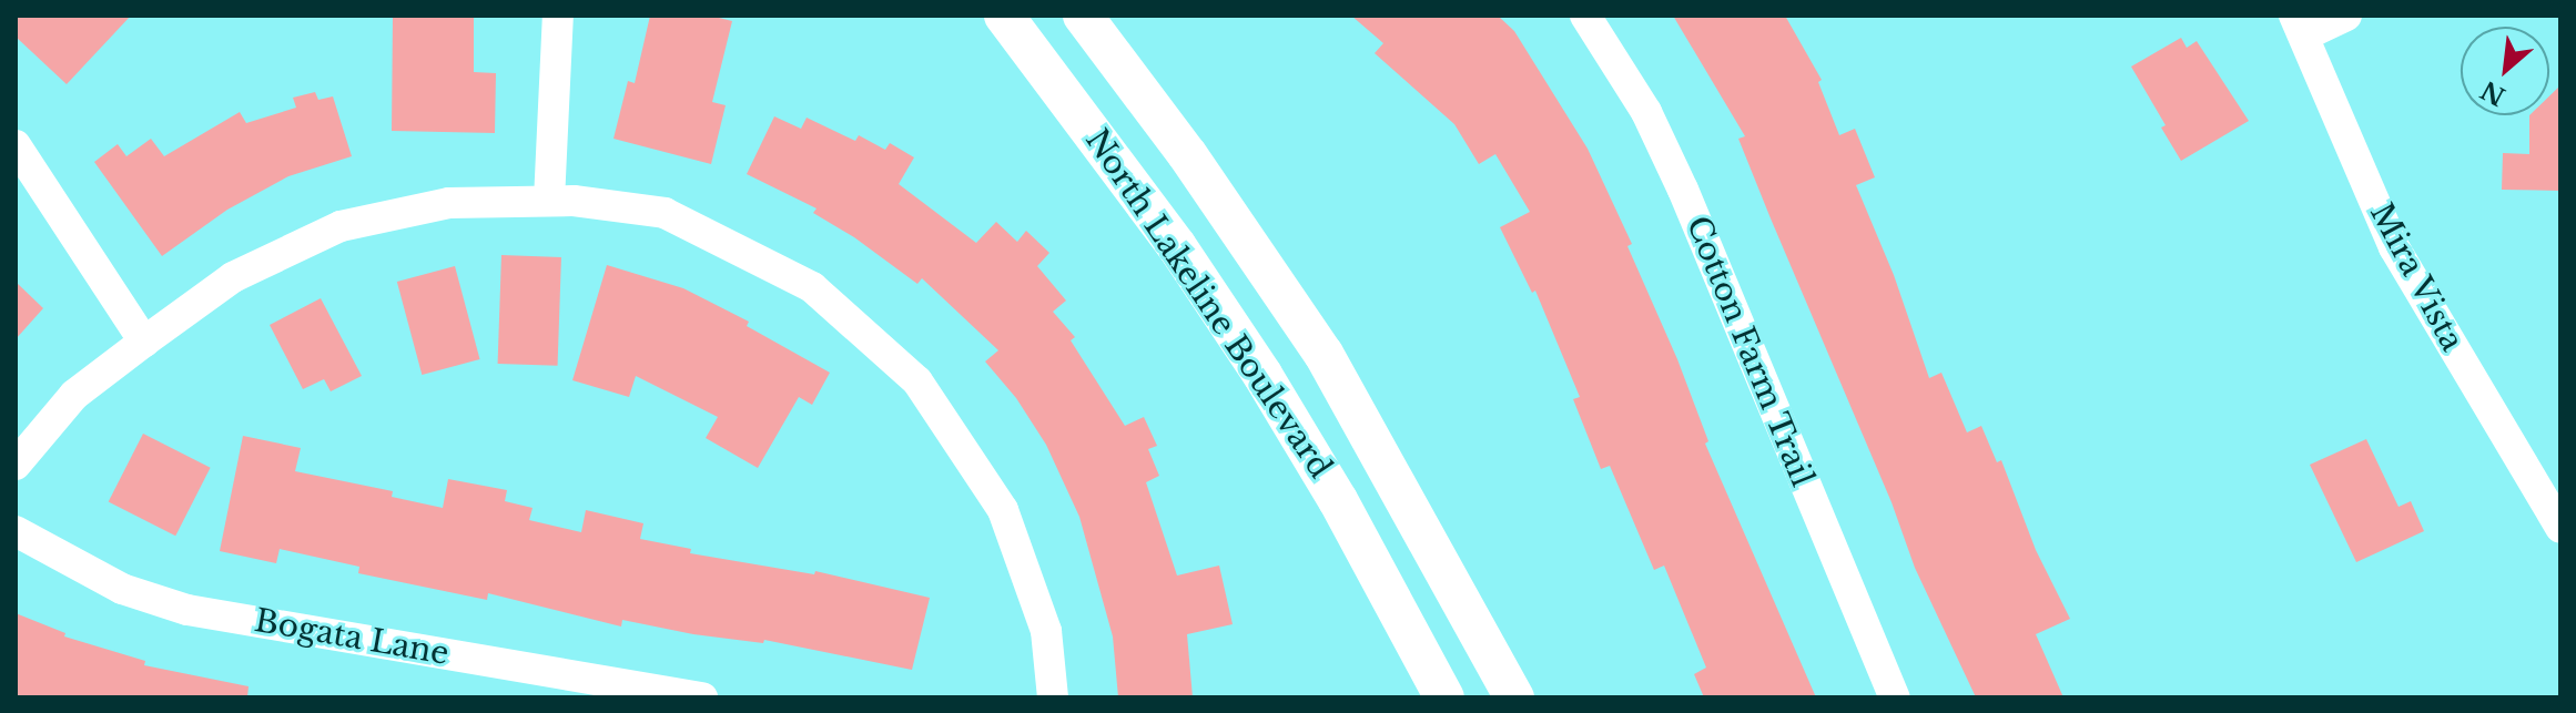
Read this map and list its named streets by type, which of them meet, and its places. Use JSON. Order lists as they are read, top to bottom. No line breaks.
{"streets":{"main road":["North Lakeline Boulevard"],"street":["Mira Vista","Cotton Farm Trail","Bogata Lane"]},"north":"bottom left"}
